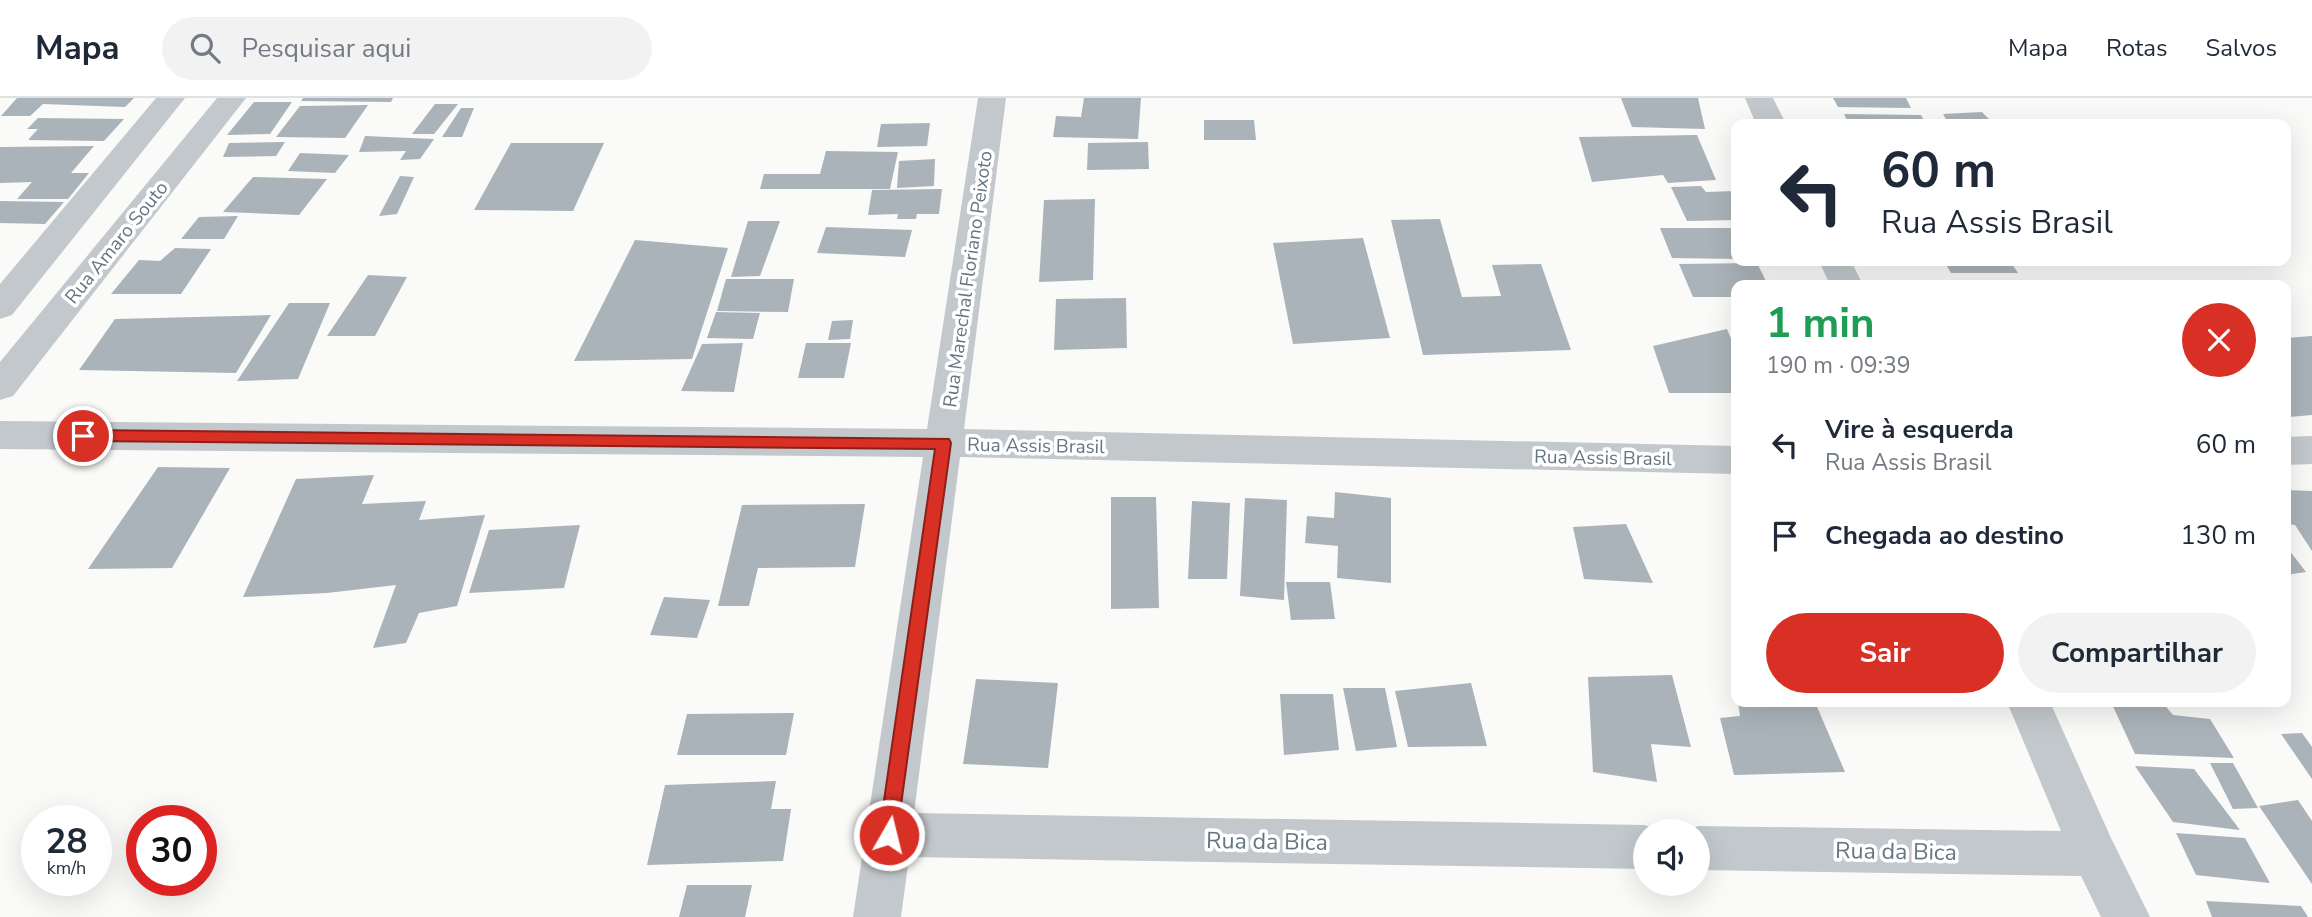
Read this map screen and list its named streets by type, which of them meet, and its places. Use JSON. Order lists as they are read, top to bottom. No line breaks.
{"streets":{"street":["Rua Amaro Souto","Rua Marechal Floriano Peixoto","Rua Assis Brasil","Rua da Bica"]},"crossings":[["Rua Marechal Floriano Peixoto","Rua Assis Brasil"],["Rua Marechal Floriano Peixoto","Rua da Bica"]],"page":{"header":"Mapa","search":"Pesquisar aqui","nav":["Mapa","Rotas","Salvos"],"turn":["60 m","Rua Assis Brasil"],"heading":["1 min","190 m · 09:39"],"list":[{"name":"Vire à esquerda","note":"Rua Assis Brasil","value":"60 m"},{"name":"Chegada ao destino","value":"130 m"}],"buttons":["Sair","Compartilhar"],"speed":"28 km/h","limit":"30"}}
